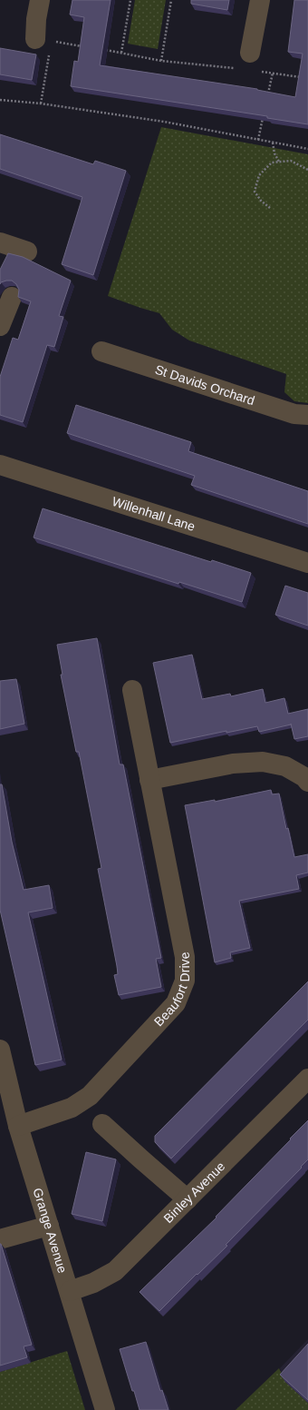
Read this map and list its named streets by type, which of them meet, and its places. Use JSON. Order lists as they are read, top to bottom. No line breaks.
{"streets":{"street":["St Davids Orchard","Willenhall Lane","Beaufort Drive","Binley Avenue","Grange Avenue"]},"crossings":[["Beaufort Drive","Grange Avenue"],["Binley Avenue","Grange Avenue"]]}
